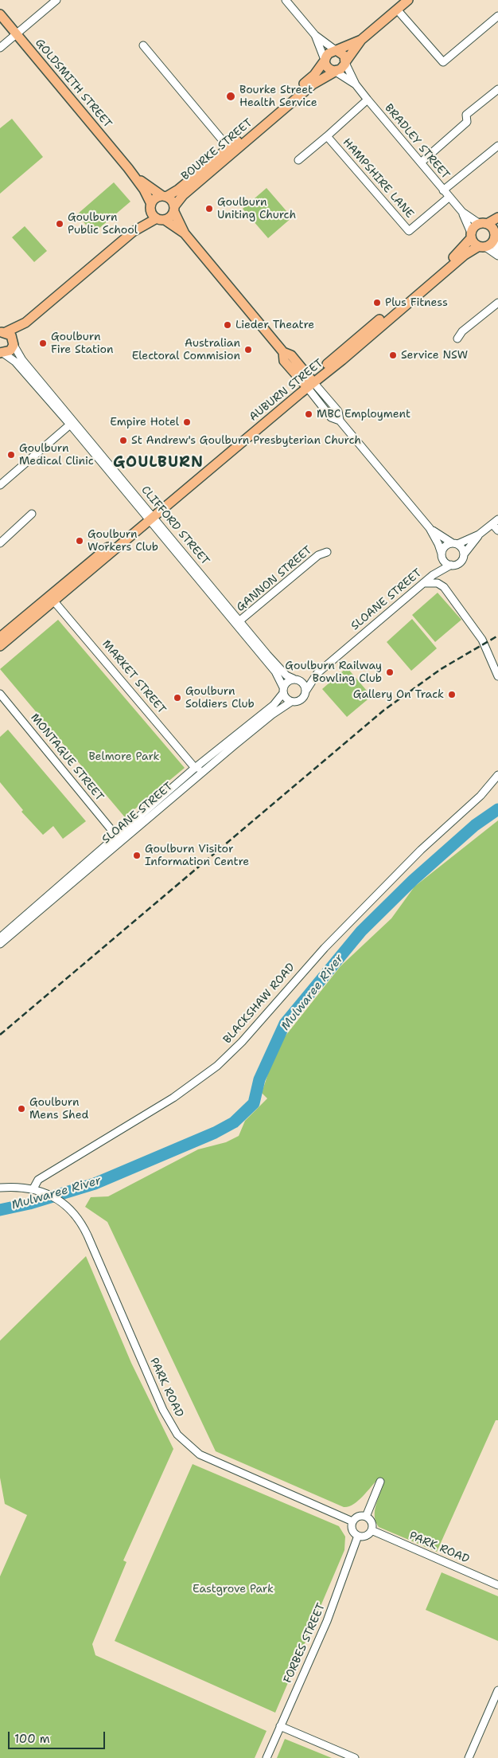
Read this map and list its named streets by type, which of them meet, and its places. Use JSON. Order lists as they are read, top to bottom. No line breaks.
{"streets":{"main road":["GOLDSMITH STREET","BOURKE STREET","AUBURN STREET"],"street":["BRADLEY STREET","HAMPSHIRE LANE","CLIFFORD STREET","GANNON STREET","SLOANE STREET","MARKET STREET","MONTAGUE STREET","BLACKSHAW ROAD","PARK ROAD","FORBES STREET"]},"crossings":[["GOLDSMITH STREET","BOURKE STREET"],["GOLDSMITH STREET","AUBURN STREET"],["GOLDSMITH STREET","SLOANE STREET"],["BRADLEY STREET","BOURKE STREET"],["BRADLEY STREET","HAMPSHIRE LANE"],["BRADLEY STREET","AUBURN STREET"],["AUBURN STREET","CLIFFORD STREET"],["AUBURN STREET","MARKET STREET"],["CLIFFORD STREET","GANNON STREET"],["CLIFFORD STREET","SLOANE STREET"],["SLOANE STREET","MARKET STREET"],["SLOANE STREET","MONTAGUE STREET"],["BLACKSHAW ROAD","PARK ROAD"],["PARK ROAD","FORBES STREET"]],"districts":["GOULBURN"],"water":["Mulwaree River"],"parks":["Belmore Park","Eastgrove Park"],"places":["Bourke Street Health Service","Goulburn Uniting Church","Goulburn Public School","Plus Fitness","Lieder Theatre","Goulburn Fire Station","Australian Electoral Commision","Service NSW","MBC Employment","Empire Hotel","St Andrew's Goulburn Presbyterian Church","Goulburn Medical Clinic","Goulburn Workers Club","Goulburn Railway Bowling Club","Gallery On Track","Goulburn Soldiers Club","Goulburn Visitor Information Centre","Goulburn Mens Shed"],"scale_bar":"100 m"}
